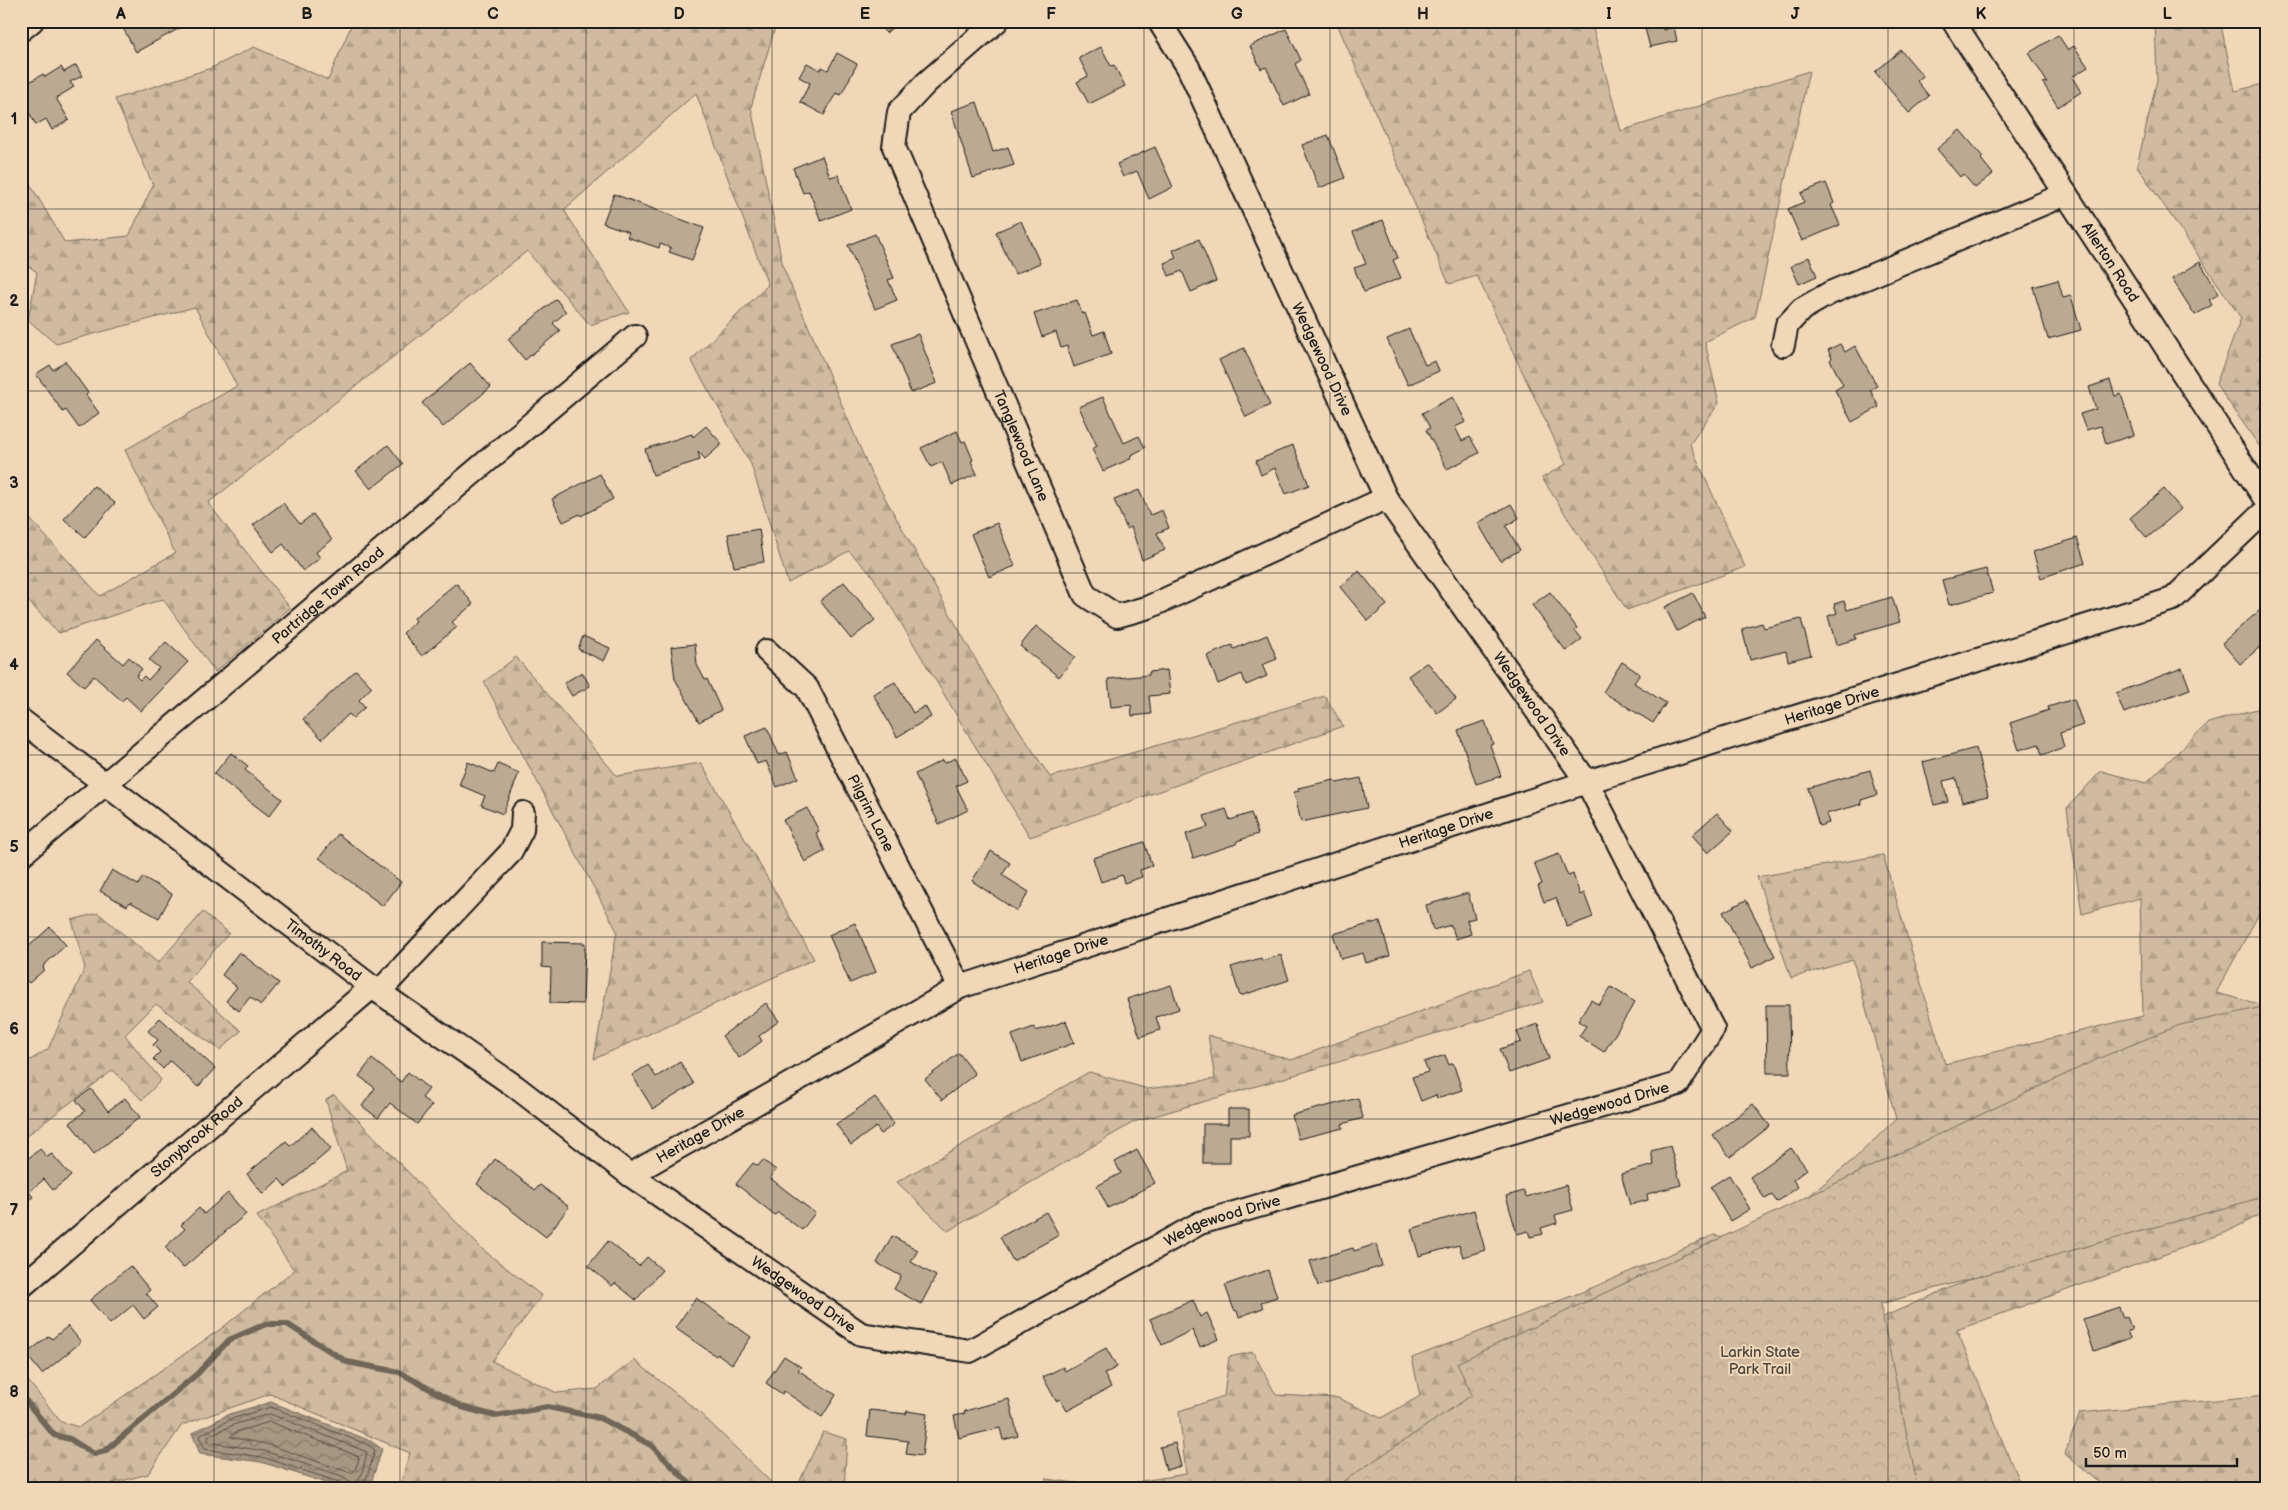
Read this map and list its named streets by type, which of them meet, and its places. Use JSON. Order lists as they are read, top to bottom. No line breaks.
{"streets":{"street":["Allerton Road","Wedgewood Drive","Tanglewood Lane","Partridge Town Road","Heritage Drive","Pilgrim Lane","Timothy Road","Stonybrook Road"]},"crossings":[["Wedgewood Drive","Tanglewood Lane"],["Wedgewood Drive","Heritage Drive"],["Wedgewood Drive","Timothy Road"],["Partridge Town Road","Timothy Road"],["Heritage Drive","Pilgrim Lane"],["Heritage Drive","Timothy Road"],["Timothy Road","Stonybrook Road"]],"parks":["Larkin State Park Trail"],"scale_bar":"50 m","grid":{"columns":["A","B","C","D","E","F","G","H","I","J","K","L"],"rows":["1","2","3","4","5","6","7","8"]}}
